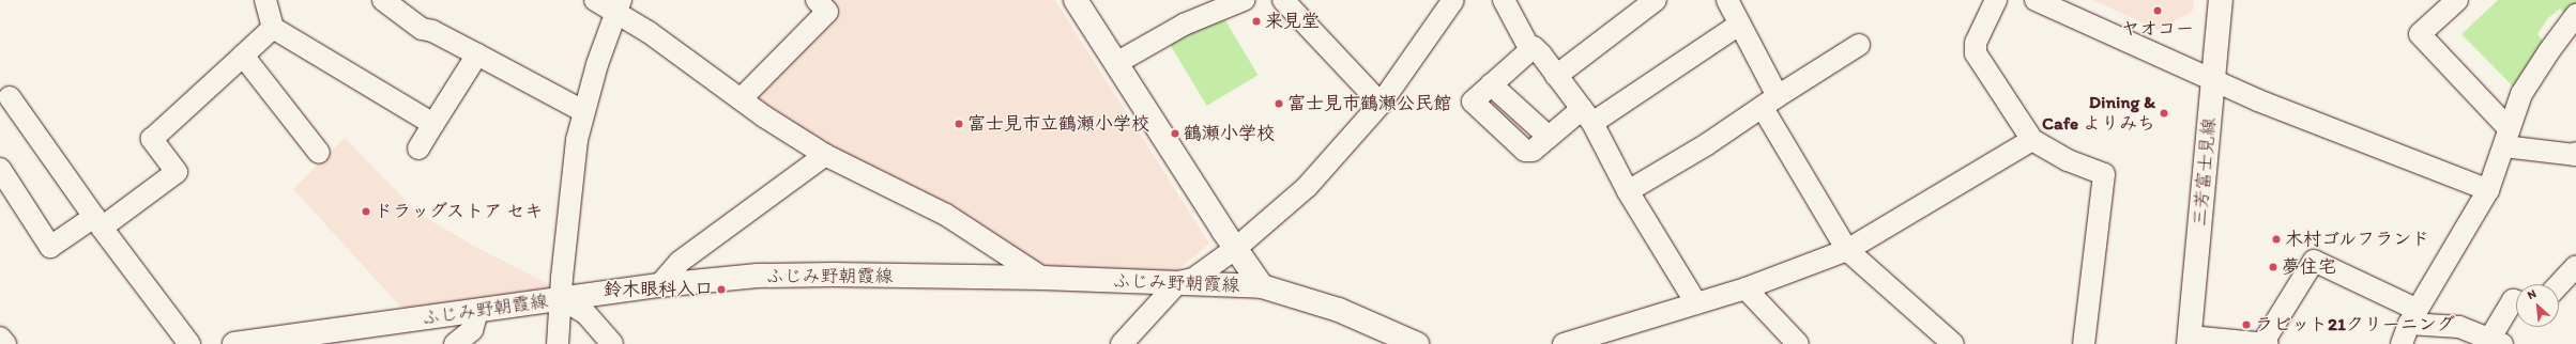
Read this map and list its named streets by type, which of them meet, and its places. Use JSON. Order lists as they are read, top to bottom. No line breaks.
{"streets":{"main road":["三芳富士見線","ふじみ野朝霞線"]},"places":["ヤオコー","来見堂","富士見市鶴瀬公民館","Dining & Cafe よりみち","富士見市立鶴瀬小学校","鶴瀬小学校","ドラッグストア セキ","木村ゴルフランド","夢住宅","鈴木眼科入口","ラビット21クリーニング"],"north":"top left"}
